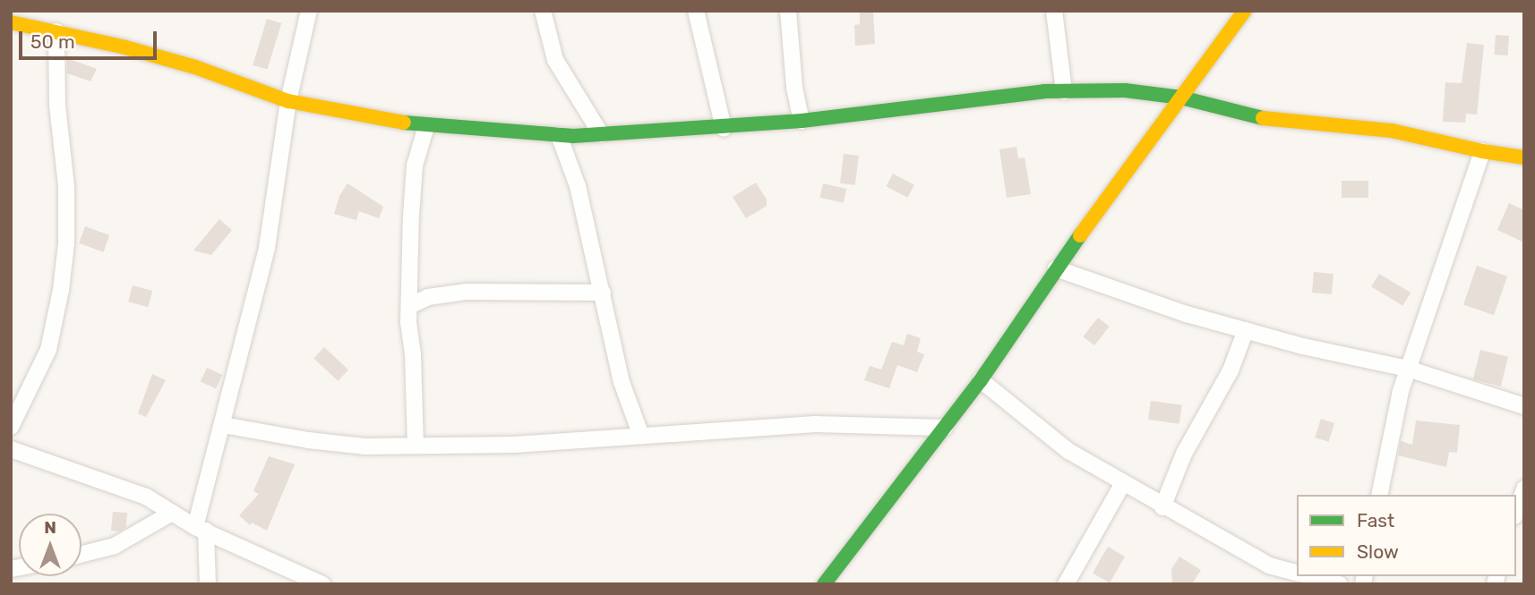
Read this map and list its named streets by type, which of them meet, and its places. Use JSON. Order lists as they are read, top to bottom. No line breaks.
{"legend":["Fast","Slow"],"scale_bar":"50 m","north":"top"}
